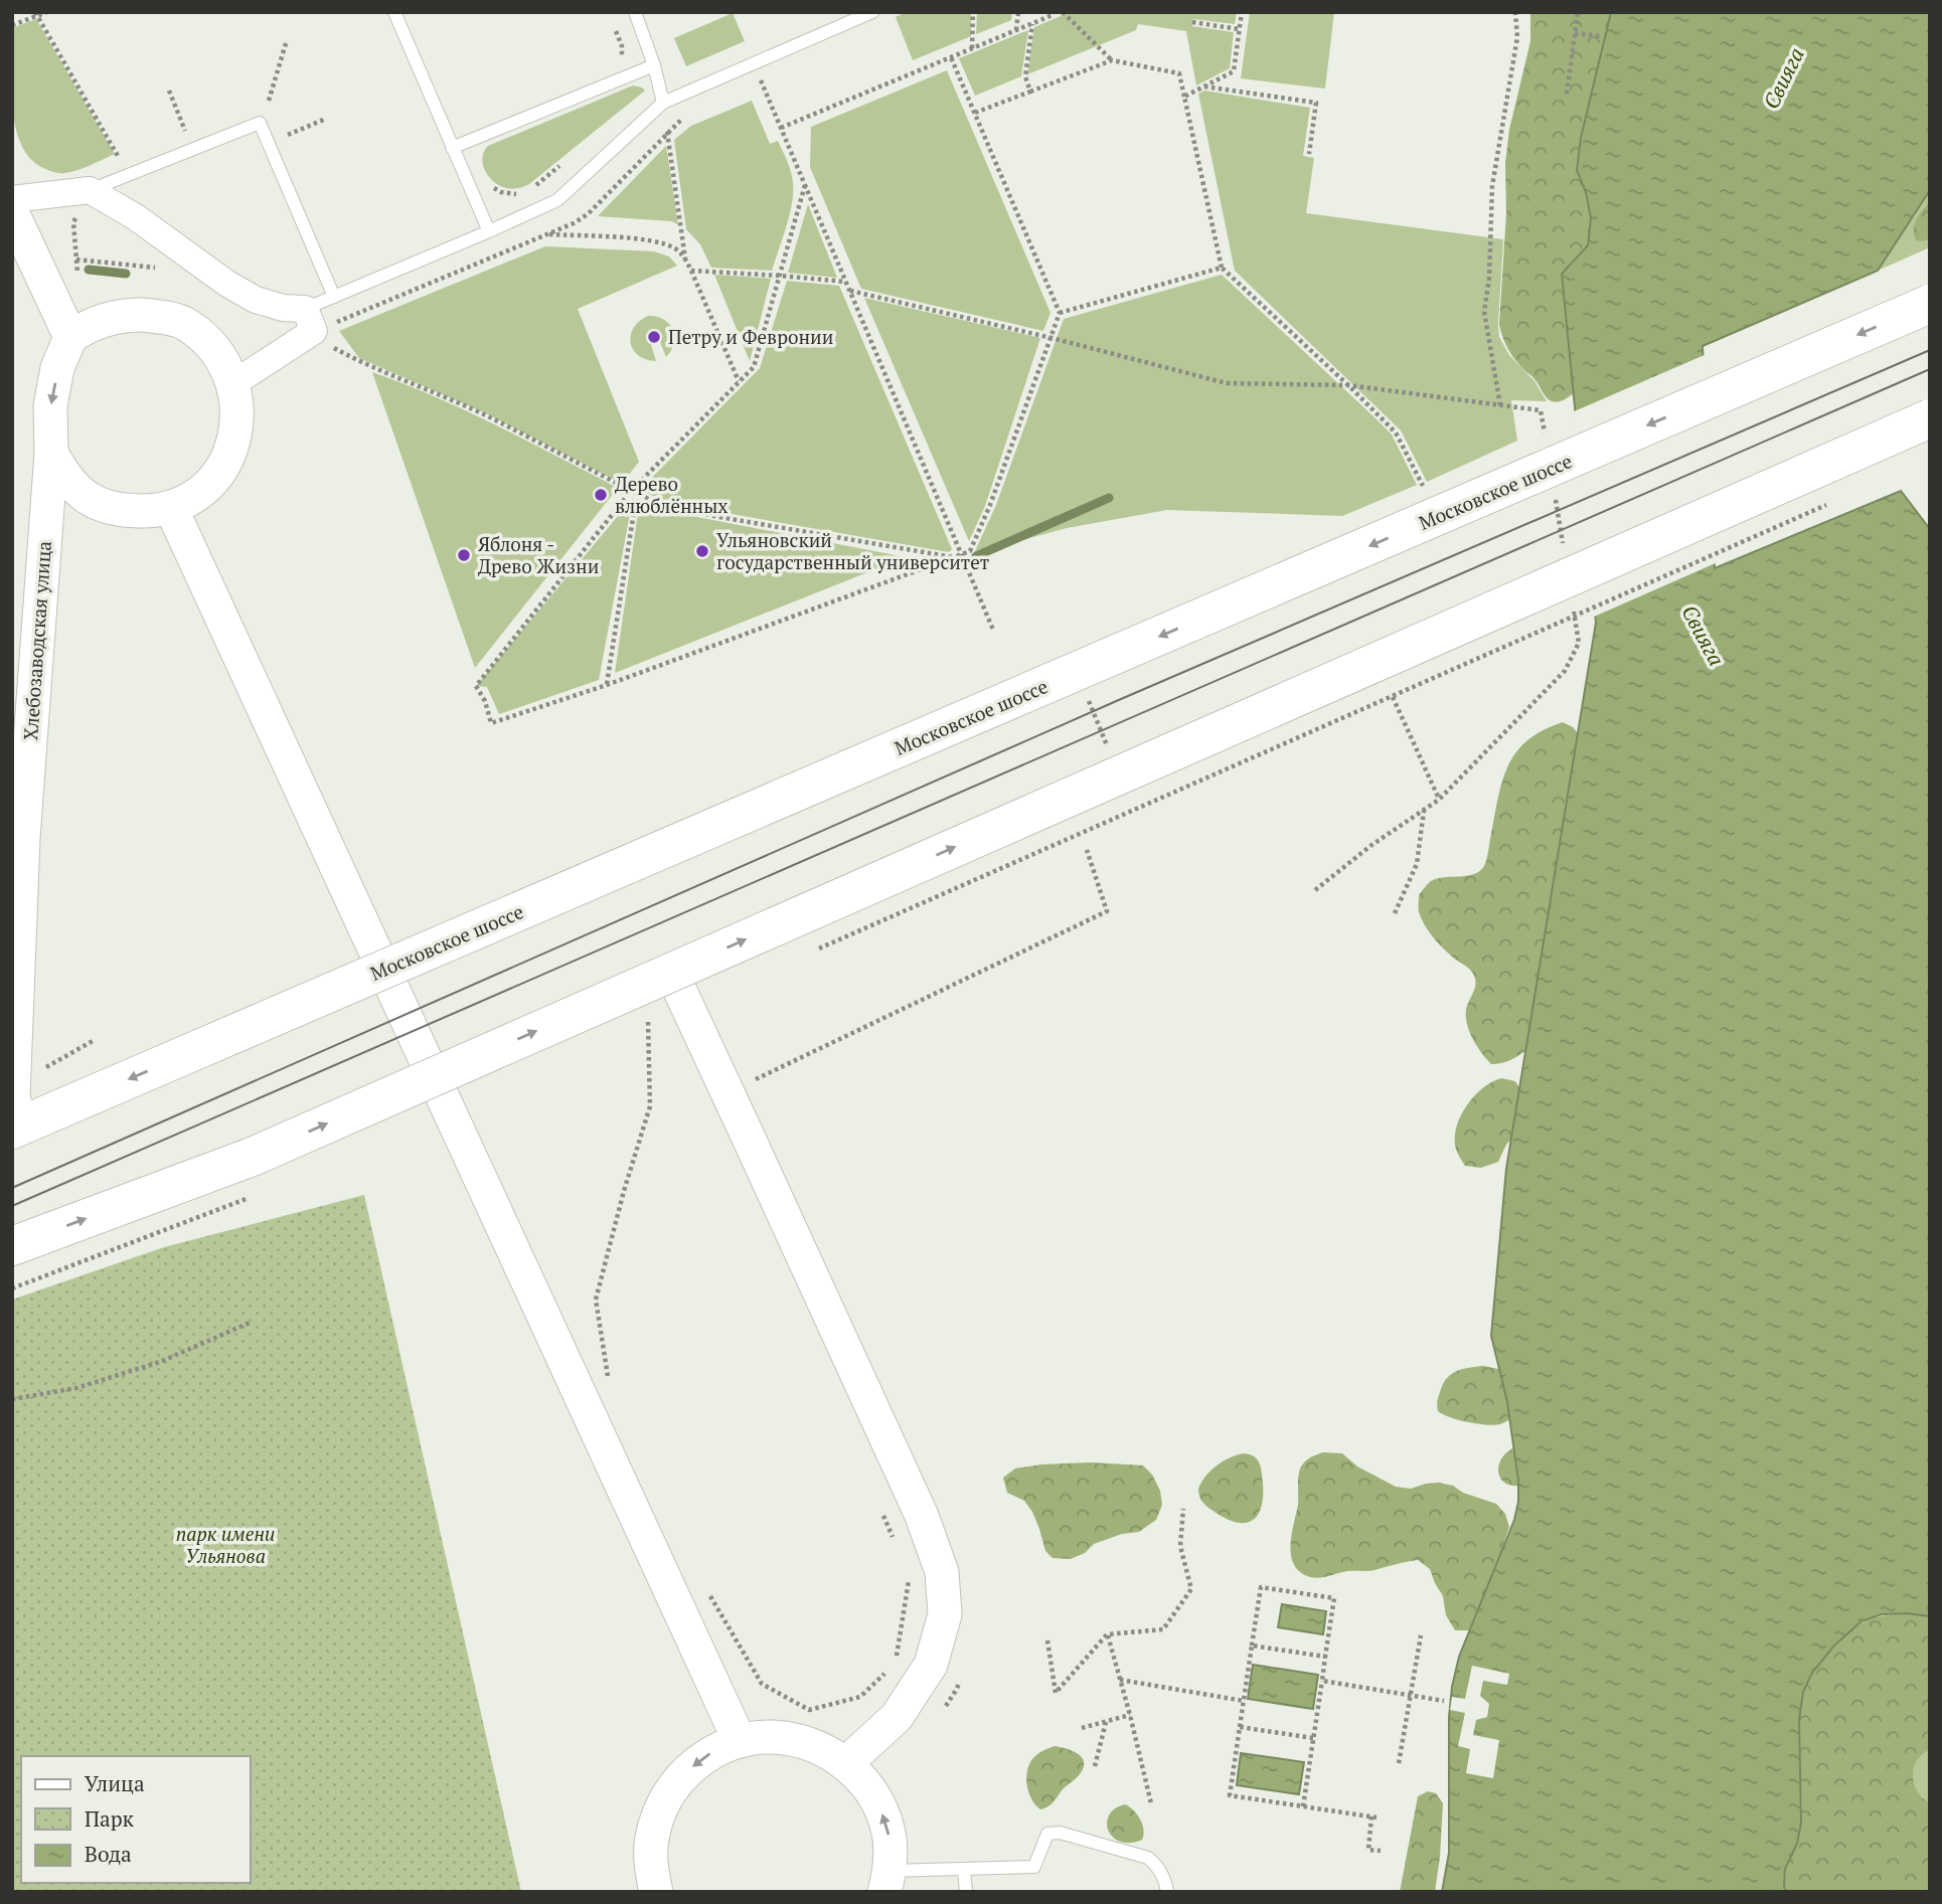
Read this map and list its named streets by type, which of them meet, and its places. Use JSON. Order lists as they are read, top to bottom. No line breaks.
{"streets":{"main road":["Московское шоссе"],"street":["Хлебозаводская улица"]},"crossings":[["Московское шоссе","Хлебозаводская улица"]],"water":["Свияга"],"parks":["парк имени Ульянова"],"places":["Петру и Февронии","Дерево влюблённых","Ульяновский государственный университет","Яблоня - Древо Жизни"],"legend":["Улица","Парк","Вода"]}
